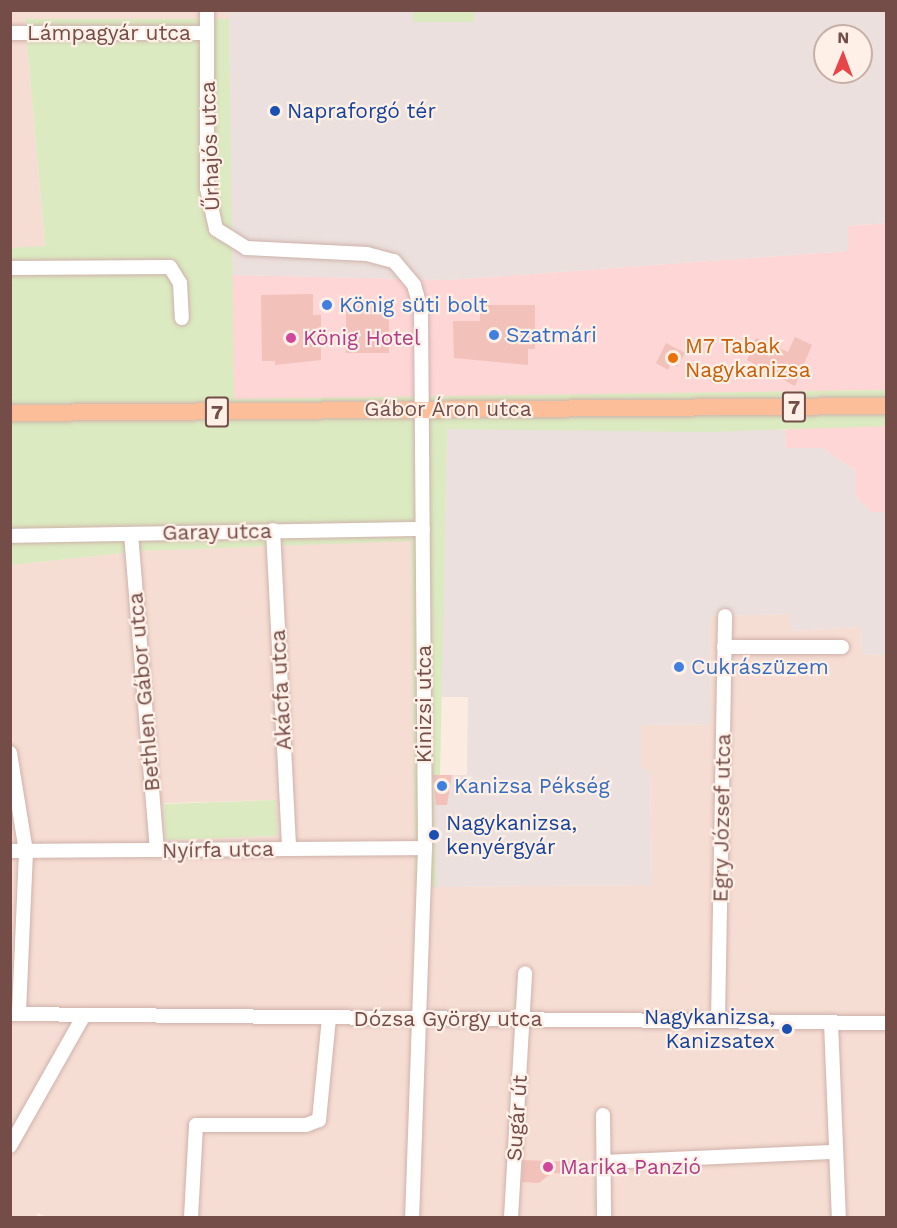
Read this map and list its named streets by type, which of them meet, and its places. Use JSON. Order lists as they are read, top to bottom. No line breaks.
{"streets":{"main road":["7","Gábor Áron utca"],"street":["Lámpagyár utca","Űrhajós utca","Garay utca","Akácfa utca","Bethlen Gábor utca","Kinizsi utca","Egry József utca","Nyírfa utca","Dózsa György utca","Sugár út"]},"crossings":[["Lámpagyár utca","Űrhajós utca"],["Űrhajós utca","Kinizsi utca"],["Gábor Áron utca","Kinizsi utca"],["Garay utca","Akácfa utca"],["Garay utca","Bethlen Gábor utca"],["Garay utca","Kinizsi utca"],["Akácfa utca","Nyírfa utca"],["Bethlen Gábor utca","Nyírfa utca"],["Kinizsi utca","Nyírfa utca"],["Kinizsi utca","Dózsa György utca"],["Egry József utca","Dózsa György utca"],["Dózsa György utca","Sugár út"]],"places":["Napraforgó tér","König süti bolt","Szatmári","König Hotel","M7 Tabak Nagykanizsa","Cukrászüzem","Kanizsa Pékség","Nagykanizsa, kenyérgyár","Nagykanizsa, Kanizsatex","Marika Panzió"],"north":"top"}
